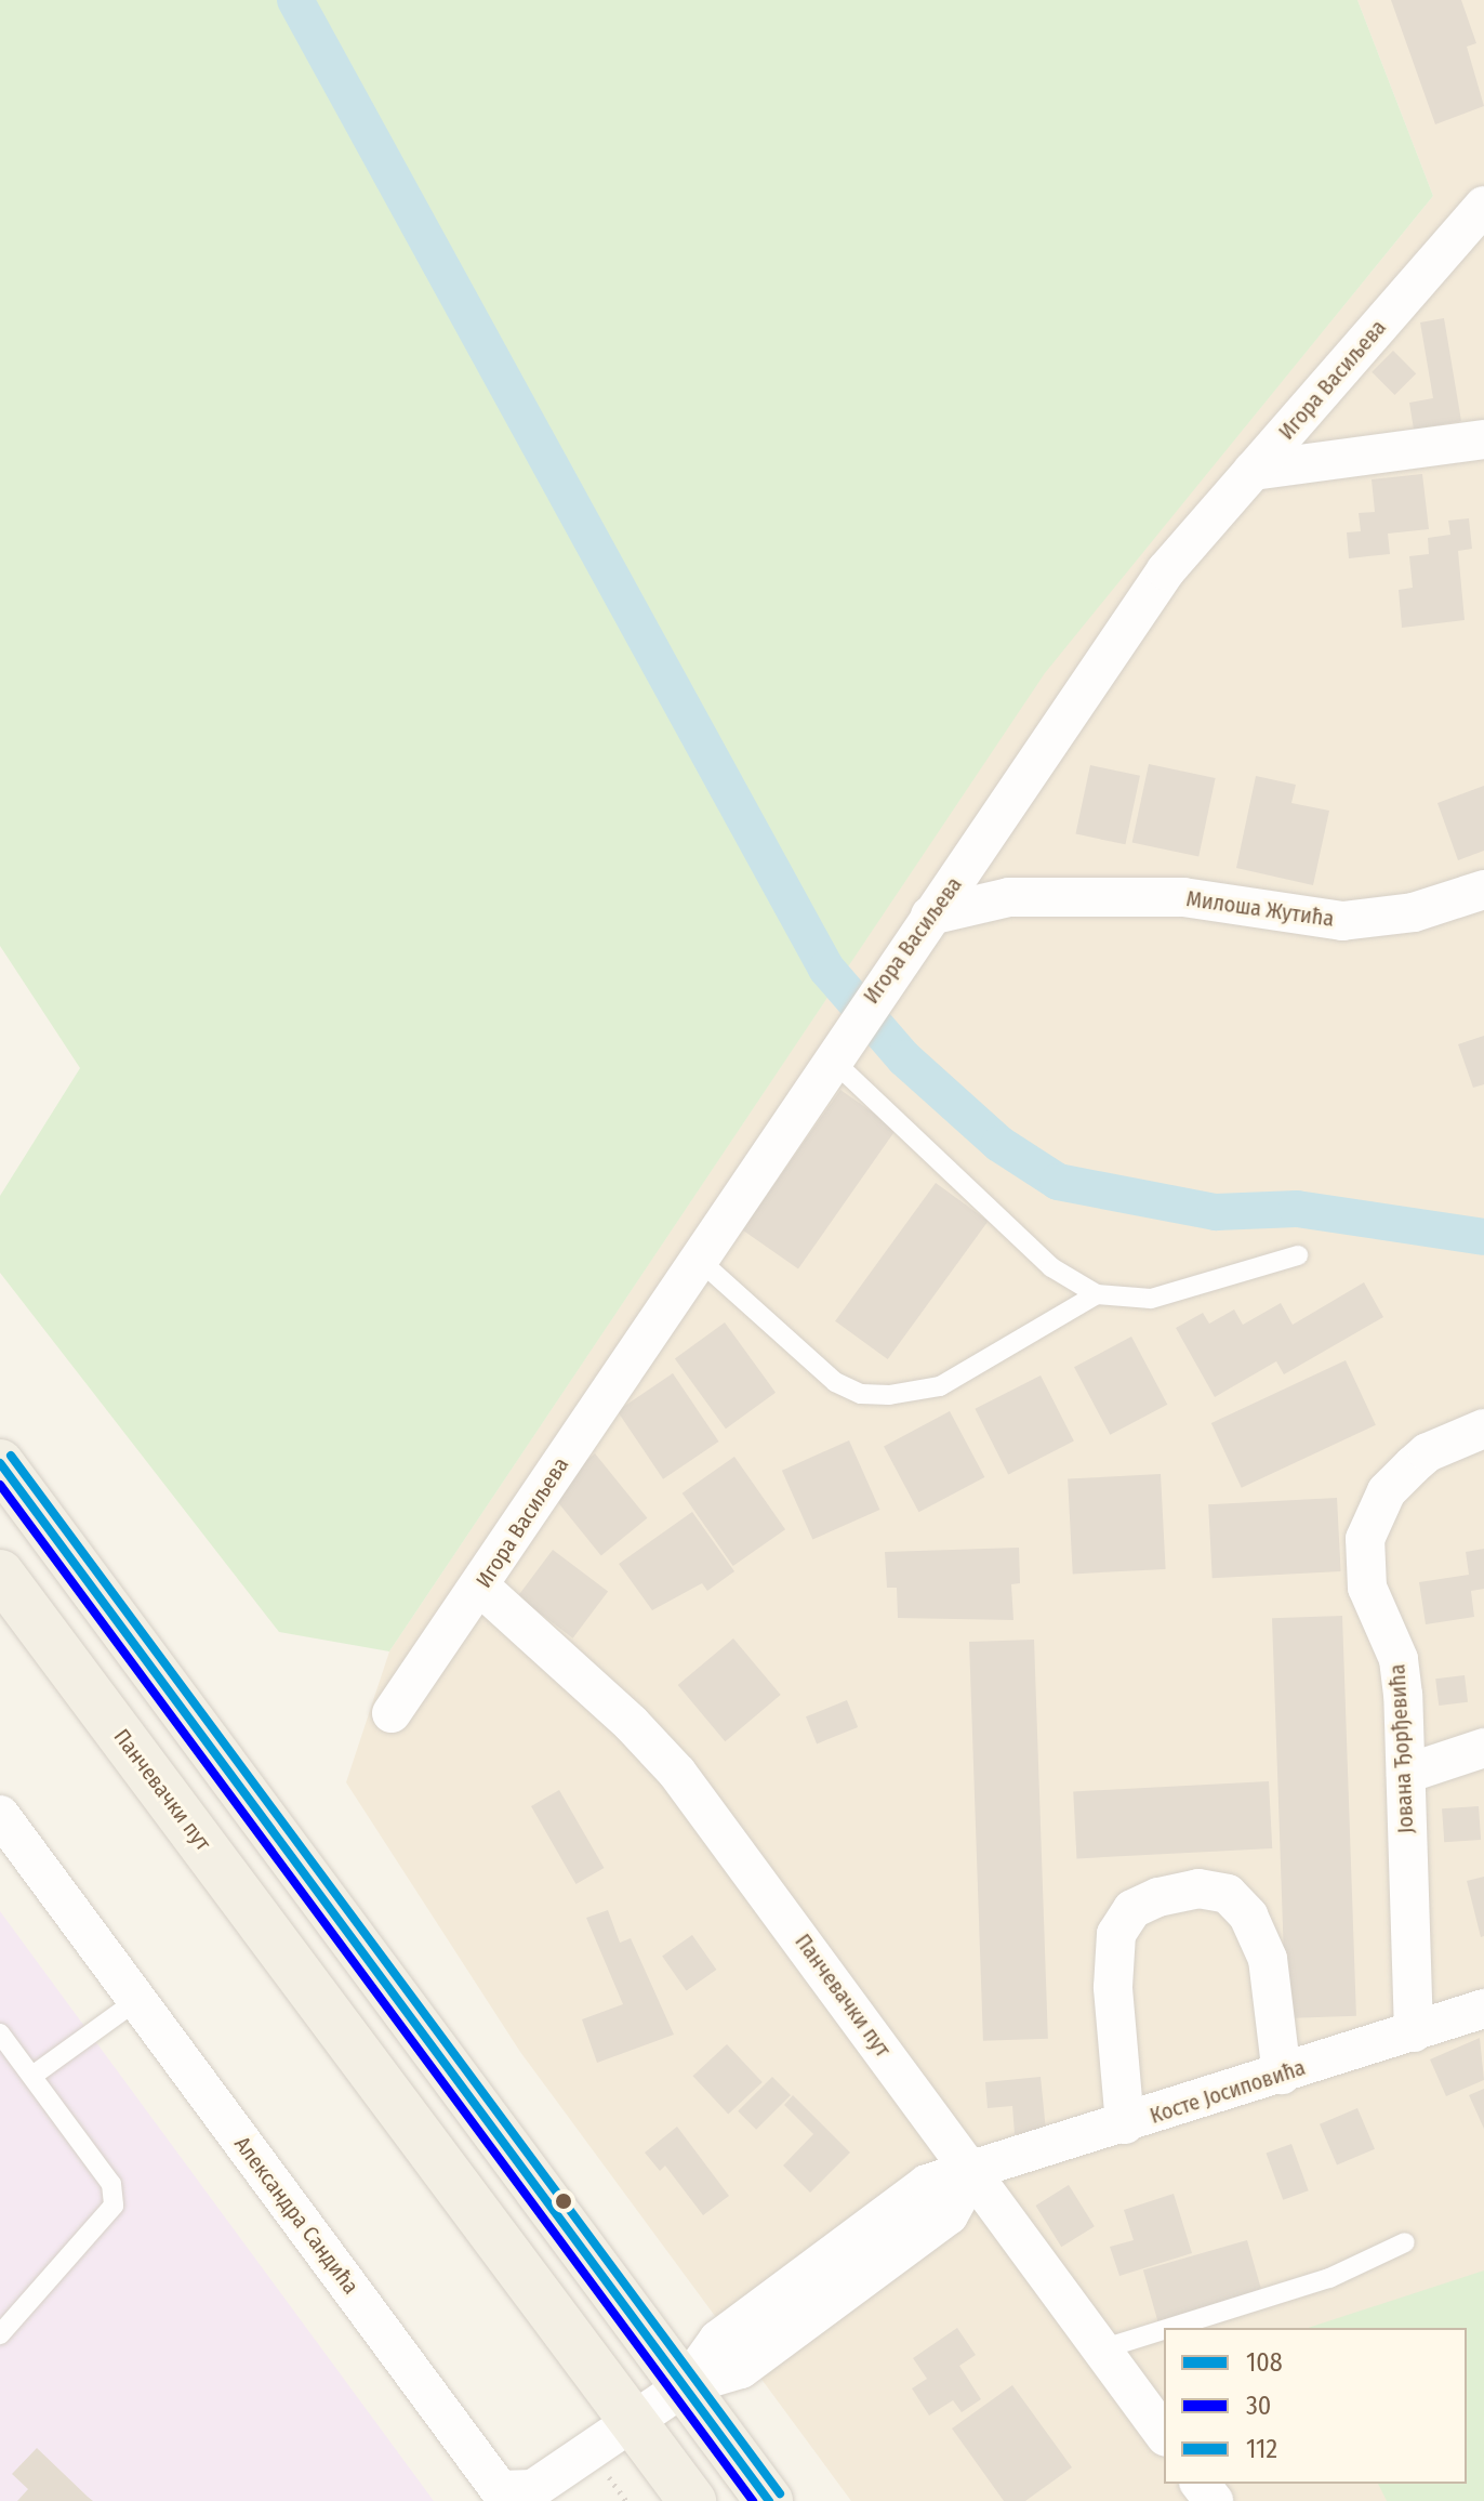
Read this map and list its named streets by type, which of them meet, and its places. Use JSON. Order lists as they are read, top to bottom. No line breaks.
{"streets":{"main road":["Панчевачки пут"],"street":["Игора Васиљева","Милоша Жутића","Јована Ђорђевића","Косте Јосиповића","Александра Сандића"]},"crossings":[["Игора Васиљева","Милоша Жутића"],["Игора Васиљева","Панчевачки пут"],["Јована Ђорђевића","Косте Јосиповића"],["Панчевачки пут","Косте Јосиповића"],["Панчевачки пут","Александра Сандића"],["Косте Јосиповића","Александра Сандића"]],"lines":["transit line 112","transit line 108","transit line 30"],"legend":["108","30","112"]}
